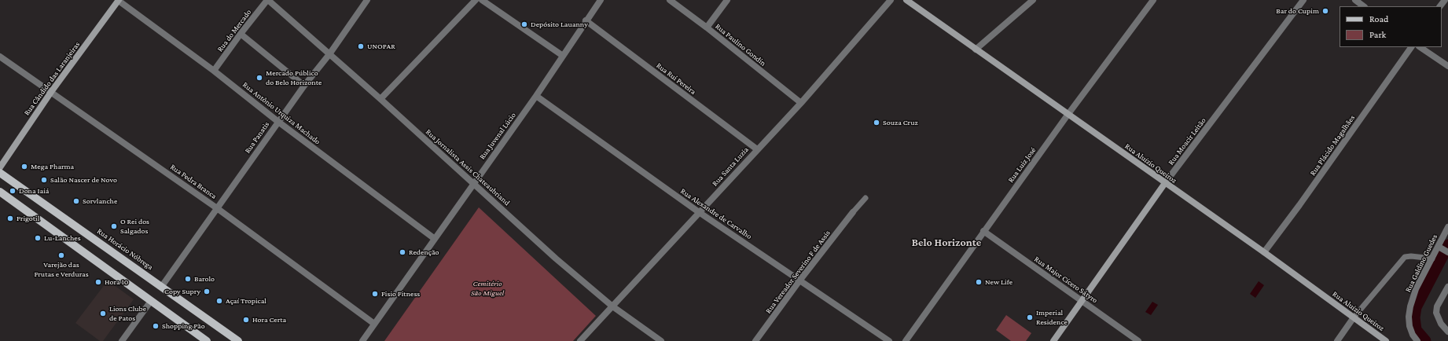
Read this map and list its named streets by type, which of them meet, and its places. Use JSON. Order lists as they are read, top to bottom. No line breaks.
{"streets":{"main road":["Rua Cândido das Laranjeiras","Rua Moacir Leitão","Rua Aluízio Queiroz","Rua Horácio Nóbrega"],"street":["Rua do Mercado","Rua Paulino Gondin","Rua Rui Pereira","Rua Antônio Urquiza Machado","Rua Juvenal Lúcio","Rua Panatis","Rua Plácido Magalhães","Rua Luiz José","Rua Santa Luzia","Rua Jornalista Assis Chateaubriand","Rua Pedra Branca","Rua Alexandre de Carvalho","Rua Galdino Guedes","Rua Vereador Severino F de Assis","Rua Major Cícero Sátyro"]},"crossings":[["Rua do Mercado","Rua Antônio Urquiza Machado"],["Rua do Mercado","Rua Jornalista Assis Chateaubriand"],["Rua Paulino Gondin","Rua Santa Luzia"],["Rua Cândido das Laranjeiras","Rua Antônio Urquiza Machado"],["Rua Cândido das Laranjeiras","Rua Pedra Branca"],["Rua Rui Pereira","Rua Juvenal Lúcio"],["Rua Rui Pereira","Rua Santa Luzia"],["Rua Antônio Urquiza Machado","Rua Juvenal Lúcio"],["Rua Antônio Urquiza Machado","Rua Panatis"],["Rua Juvenal Lúcio","Rua Jornalista Assis Chateaubriand"],["Rua Juvenal Lúcio","Rua Pedra Branca"],["Rua Juvenal Lúcio","Rua Alexandre de Carvalho"],["Rua Panatis","Rua Jornalista Assis Chateaubriand"],["Rua Panatis","Rua Pedra Branca"],["Rua Panatis","Rua Horácio Nóbrega"],["Rua Moacir Leitão","Rua Aluízio Queiroz"],["Rua Moacir Leitão","Rua Major Cícero Sátyro"],["Rua Plácido Magalhães","Rua Aluízio Queiroz"],["Rua Aluízio Queiroz","Rua Luiz José"],["Rua Luiz José","Rua Major Cícero Sátyro"],["Rua Santa Luzia","Rua Jornalista Assis Chateaubriand"],["Rua Santa Luzia","Rua Alexandre de Carvalho"],["Rua Alexandre de Carvalho","Rua Vereador Severino F de Assis"]],"districts":["Belo Horizonte"],"parks":["Cemitério São Miguel"],"places":["Bar do Cupim","Depósito Lauanny","UNOPAR","Mercado Público do Belo Horizonte","Souza Cruz","Mega Pharma","Salão Nascer de Novo","Dona Iaiá","Sorvlanche","Frigotil","O Rei dos Salgados","Lu-Lanches","Redenção","Varejão das Frutas e Verduras","Barolo","Hora 10","New Life","Copy Supry","Fisio Fitness","Açaí Tropical","Lions Clube de Patos","Imperial Residence","Hora Certa","Shopping Pão"],"legend":["Road","Park"]}
